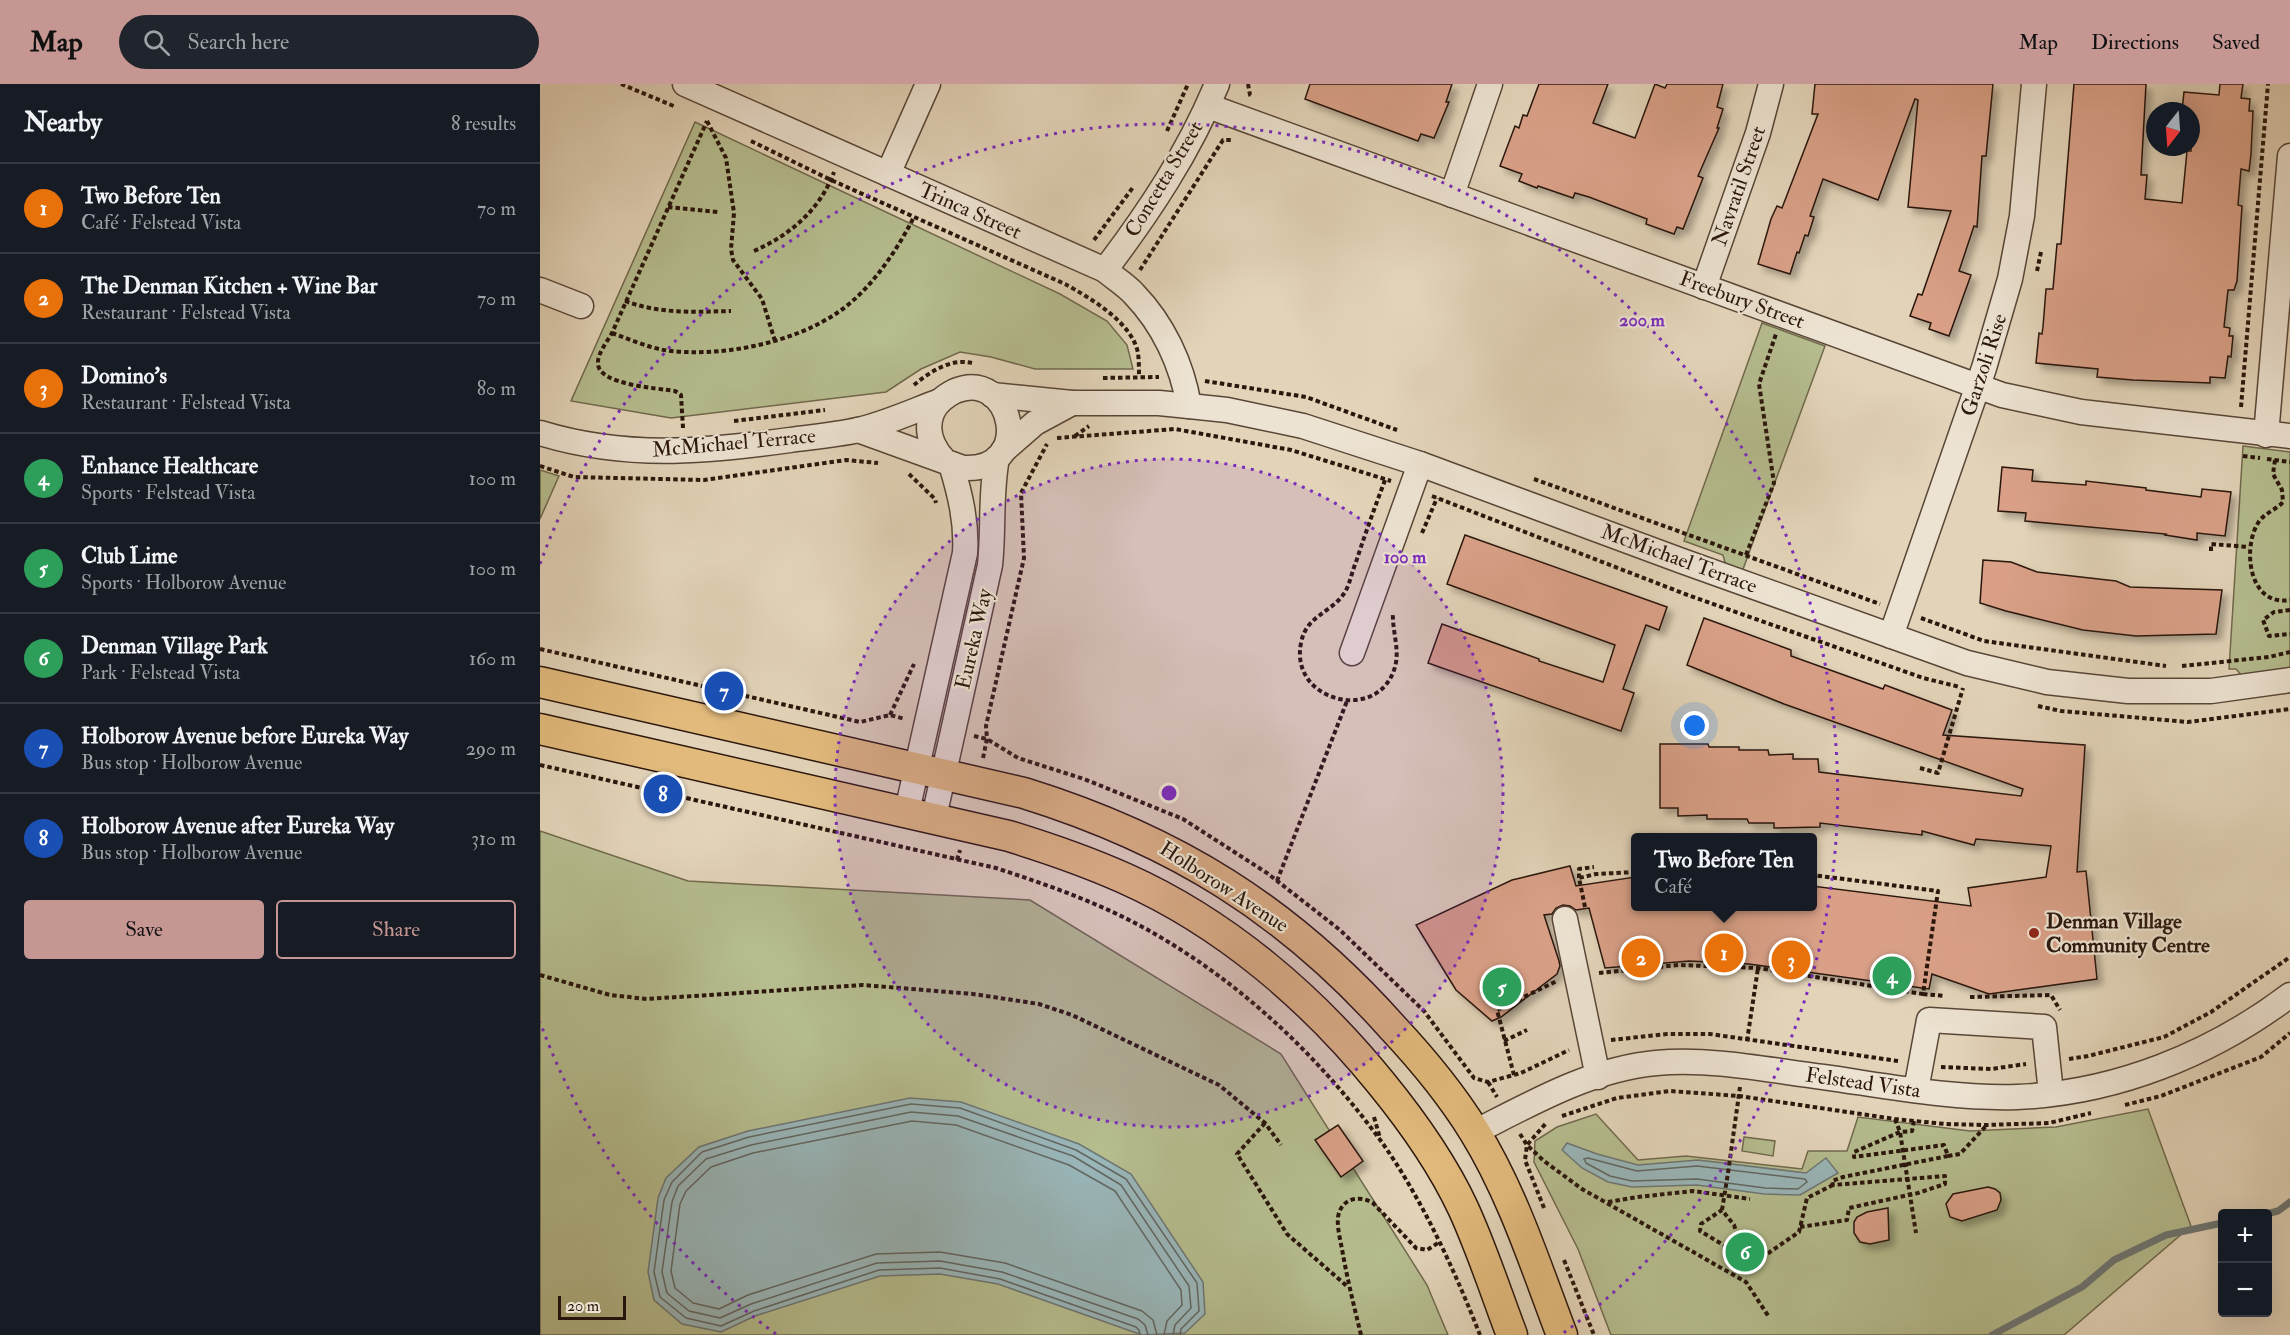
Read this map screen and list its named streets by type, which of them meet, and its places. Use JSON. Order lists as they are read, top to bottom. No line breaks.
{"streets":{"main road":["Holborow Avenue","Felstead Vista"],"street":["Concetta Street","Navratil Street","Trinca Street","Freebury Street","Garzoli Rise","McMichael Terrace","Eureka Way"]},"crossings":[["Concetta Street","Trinca Street"],["Concetta Street","Freebury Street"],["Navratil Street","Freebury Street"],["Trinca Street","McMichael Terrace"],["Freebury Street","Garzoli Rise"],["Garzoli Rise","McMichael Terrace"],["McMichael Terrace","Eureka Way"],["Eureka Way","Holborow Avenue"],["Holborow Avenue","Felstead Vista"]],"places":["Denman Village Community Centre"],"scale_bar":"20 m","north":"bottom","page":{"header":"Map","search":"Search here","nav":["Map","Directions","Saved"],"heading":["Nearby","8 results"],"list":[{"mark":"1","name":"Two Before Ten","note":"Café · Felstead Vista","value":"70 m"},{"mark":"2","name":"The Denman Kitchen + Wine Bar","note":"Restaurant · Felstead Vista","value":"70 m"},{"mark":"3","name":"Domino's","note":"Restaurant · Felstead Vista","value":"80 m"},{"mark":"4","name":"Enhance Healthcare","note":"Sports · Felstead Vista","value":"100 m"},{"mark":"5","name":"Club Lime","note":"Sports · Holborow Avenue","value":"100 m"},{"mark":"6","name":"Denman Village Park","note":"Park · Felstead Vista","value":"160 m"},{"mark":"7","name":"Holborow Avenue before Eureka Way","note":"Bus stop · Holborow Avenue","value":"290 m"},{"mark":"8","name":"Holborow Avenue after Eureka Way","note":"Bus stop · Holborow Avenue","value":"310 m"}],"pins":["7","8","1","2","3","4","5","6"],"popup":["Two Before Ten","Café"],"buttons":["Save","Share"],"map_buttons":["+","−"],"scale":"20 m"},"rings":["200 m","100 m"]}
